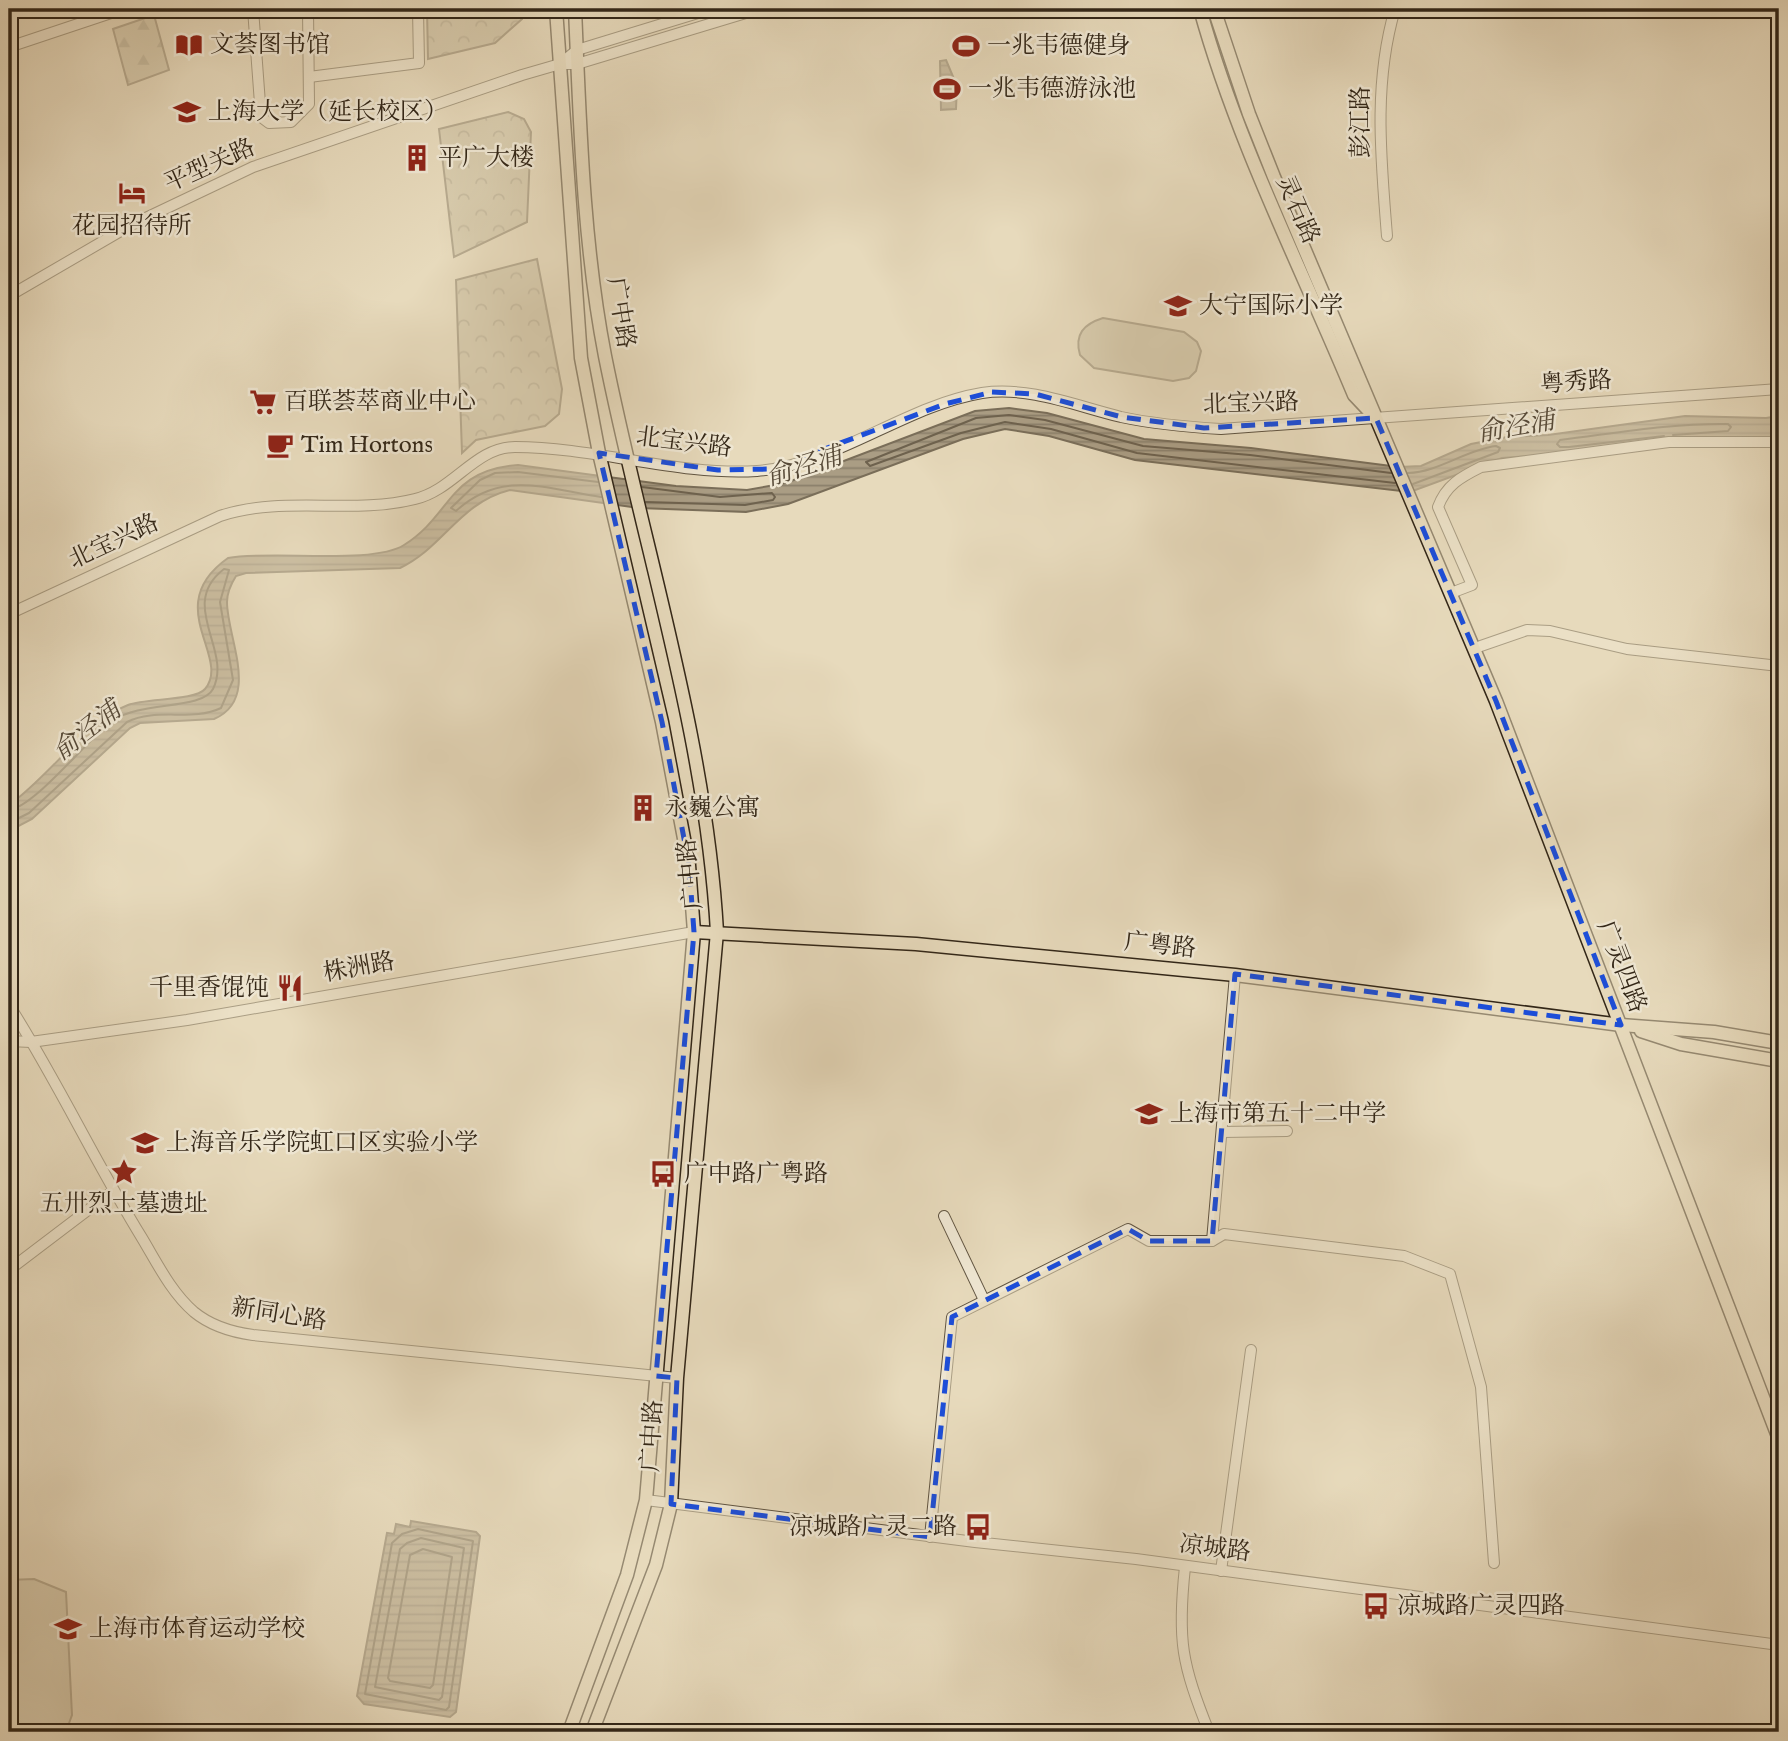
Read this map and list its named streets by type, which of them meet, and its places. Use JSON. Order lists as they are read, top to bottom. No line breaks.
{"streets":{"main road":["灵石路","广中路","广粤路","广灵四路"],"street":["彭江路","平型关路","粤秀路","北宝兴路","株洲路","新同心路","凉城路"]},"crossings":[["平型关路","广中路"],["灵石路","粤秀路"],["灵石路","北宝兴路"],["灵石路","广灵四路"],["广中路","北宝兴路"],["广中路","广粤路"],["广中路","株洲路"],["广中路","新同心路"],["广中路","凉城路"],["粤秀路","北宝兴路"],["广粤路","广灵四路"],["广粤路","株洲路"],["株洲路","新同心路"]],"water":["俞泾浦"],"places":{"library":["文荟图书馆"],"sports":["一兆韦德健身","一兆韦德游泳池"],"school or university":["上海大学（延长校区）","大宁国际小学","上海市第五十二中学","上海音乐学院虹口区实验小学","上海市体育运动学校"],"building":["平广大楼","永巍公寓"],"hotel":["花园招待所"],"supermarket":["百联荟萃商业中心"],"cafe":["Tim Hortons"],"restaurant":["千里香馄饨"],"place":["五卅烈士墓遗址"],"bus stop":["广中路广粤路","凉城路广灵二路","凉城路广灵四路"]}}
